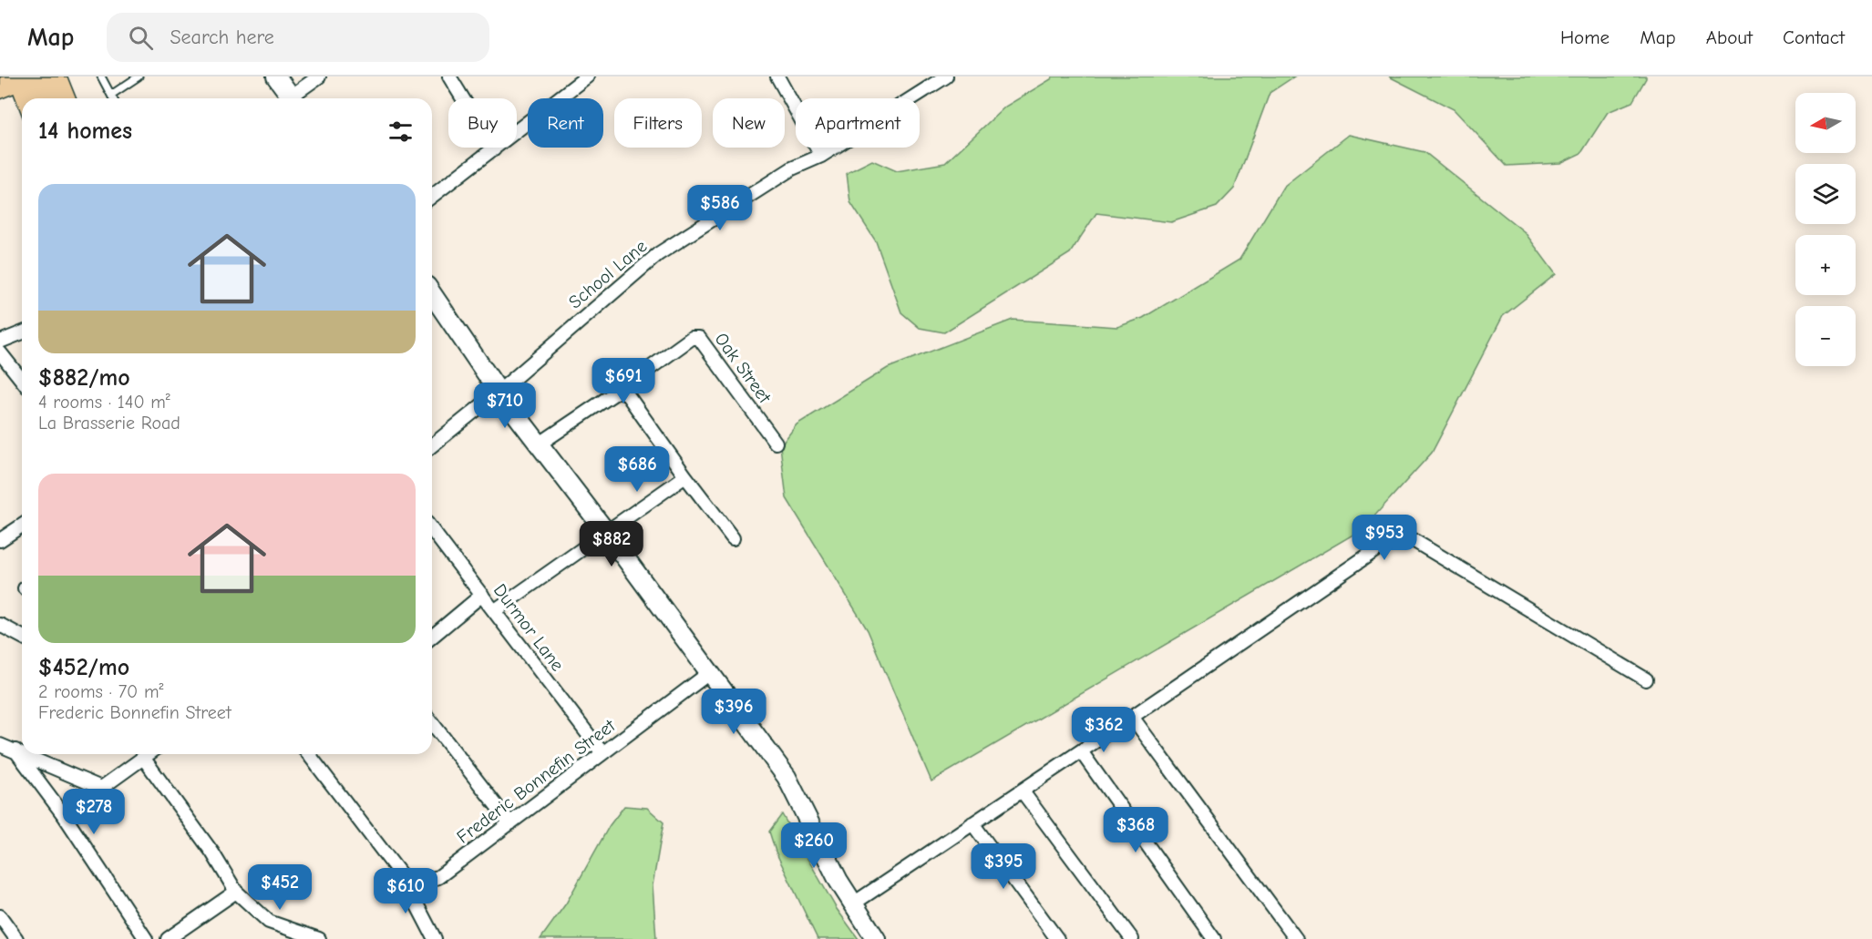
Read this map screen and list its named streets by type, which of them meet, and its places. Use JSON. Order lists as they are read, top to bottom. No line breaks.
{"streets":{"street":["School Lane","Oak Street","Durmor Lane","Frederic Bonnefin Street"]},"crossings":[["Durmor Lane","Frederic Bonnefin Street"]],"north":"left","page":{"header":"Map","search":"Search here","nav":["Home","Map","About","Contact"],"map_buttons":["+","−"],"chip":["Buy","Rent","Filters","New","Apartment"],"heading":"14 homes","list":[{"name":"$882/mo","note":"4 rooms · 140 m² · La Brasserie Road"},{"name":"$452/mo","note":"2 rooms · 70 m² · Frederic Bonnefin Street"}],"price":["$586","$691","$710","$686","$953","$882","$396","$362","$278","$368","$260","$395","$452","$610"]}}
